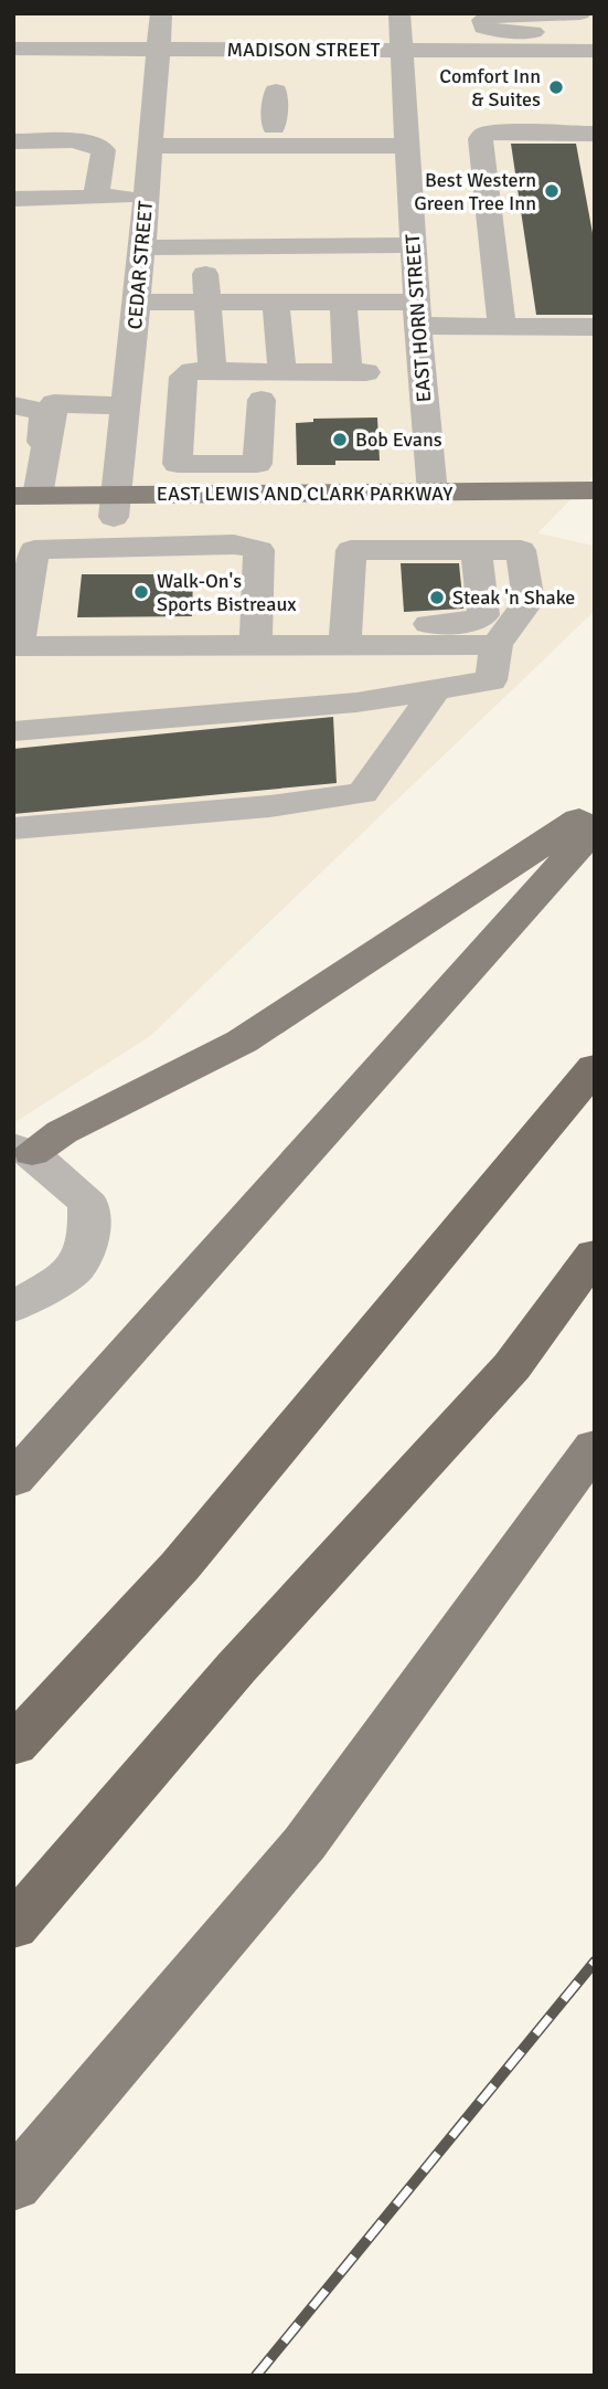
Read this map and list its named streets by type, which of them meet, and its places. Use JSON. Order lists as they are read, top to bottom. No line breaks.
{"streets":{"main road":["EAST LEWIS AND CLARK PARKWAY"],"street":["MADISON STREET","CEDAR STREET","EAST HORN STREET"]},"crossings":[["MADISON STREET","CEDAR STREET"],["MADISON STREET","EAST HORN STREET"],["CEDAR STREET","EAST LEWIS AND CLARK PARKWAY"],["EAST HORN STREET","EAST LEWIS AND CLARK PARKWAY"]],"places":["Comfort Inn & Suites","Best Western Green Tree Inn","Bob Evans","Walk-On's Sports Bistreaux","Steak 'n Shake"]}
